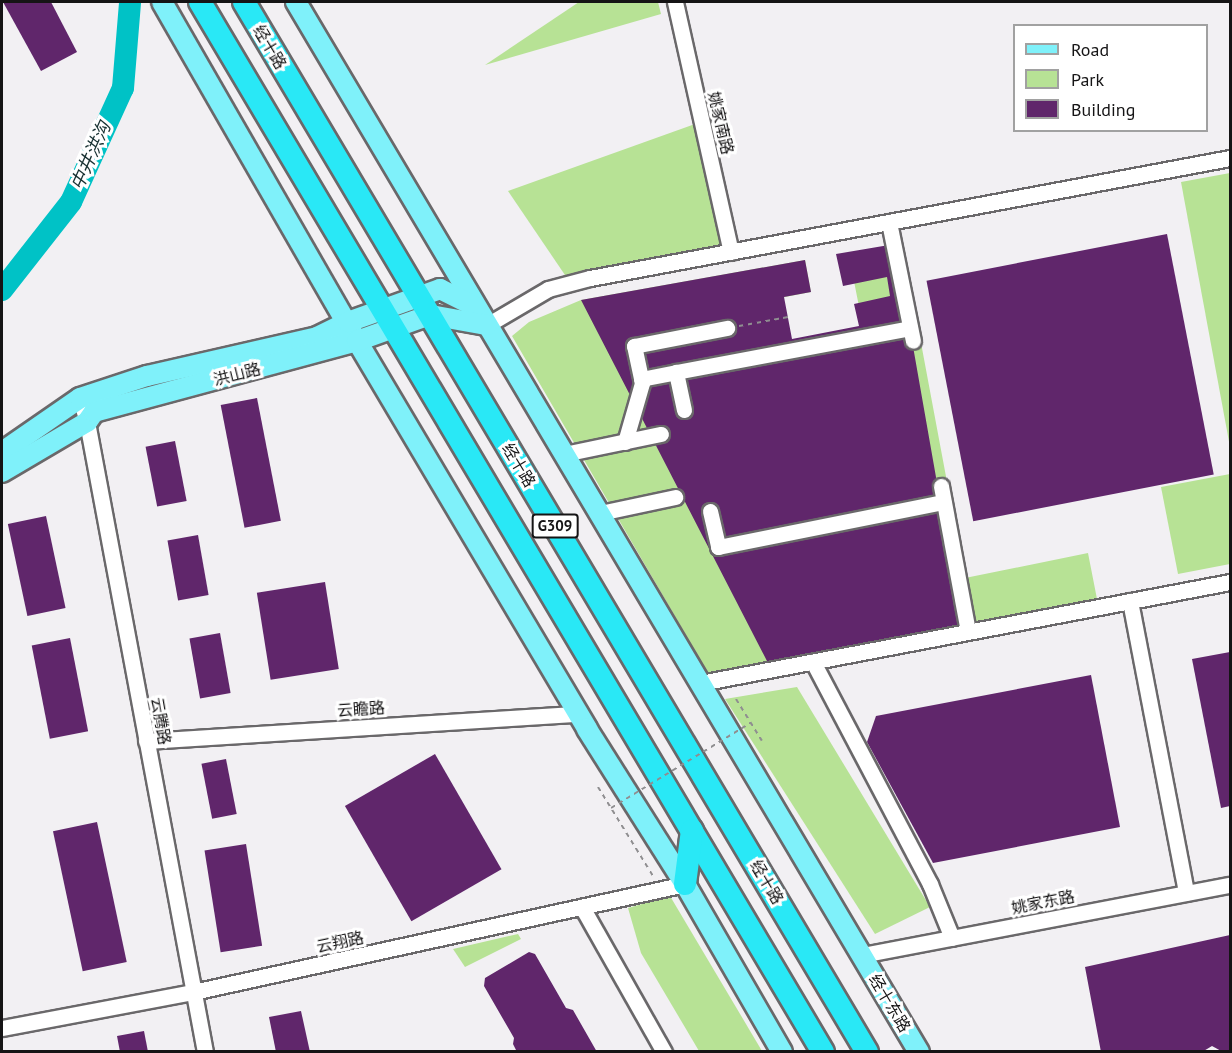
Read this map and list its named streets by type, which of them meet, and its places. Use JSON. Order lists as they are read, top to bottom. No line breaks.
{"streets":{"highway":["经十路","G309"],"main road":["洪山路","经十东路"],"street":["姚家南路","云瞻路","云腾路","姚家东路","云翔路"]},"crossings":[["经十路","洪山路"],["洪山路","G309"],["洪山路","云腾路"],["云瞻路","云腾路"],["云腾路","云翔路"],["姚家东路","经十东路"]],"water":["中井洪沟"],"legend":["Road","Park","Building"]}
